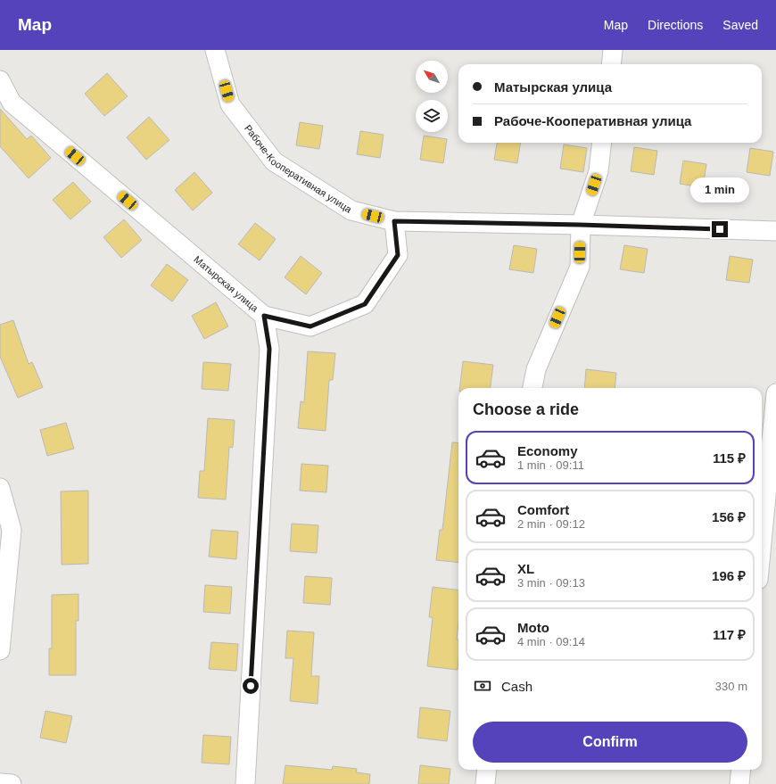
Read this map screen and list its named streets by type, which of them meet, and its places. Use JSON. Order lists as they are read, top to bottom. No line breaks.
{"streets":{"street":["Рабоче-Кооперативная улица","Матырская улица"]},"north":"top left","page":{"header":"Map","nav":["Map","Directions","Saved"],"banner":["Матырская улица","Рабоче-Кооперативная улица"],"bubble":"1 min","heading":"Choose a ride","list":[{"name":"Economy","note":"1 min · 09:11","value":"115 ₽"},{"name":"Comfort","note":"2 min · 09:12","value":"156 ₽"},{"name":"XL","note":"3 min · 09:13","value":"196 ₽"},{"name":"Moto","note":"4 min · 09:14","value":"117 ₽"}],"pay":["Cash","330 m"],"buttons":"Confirm"}}
